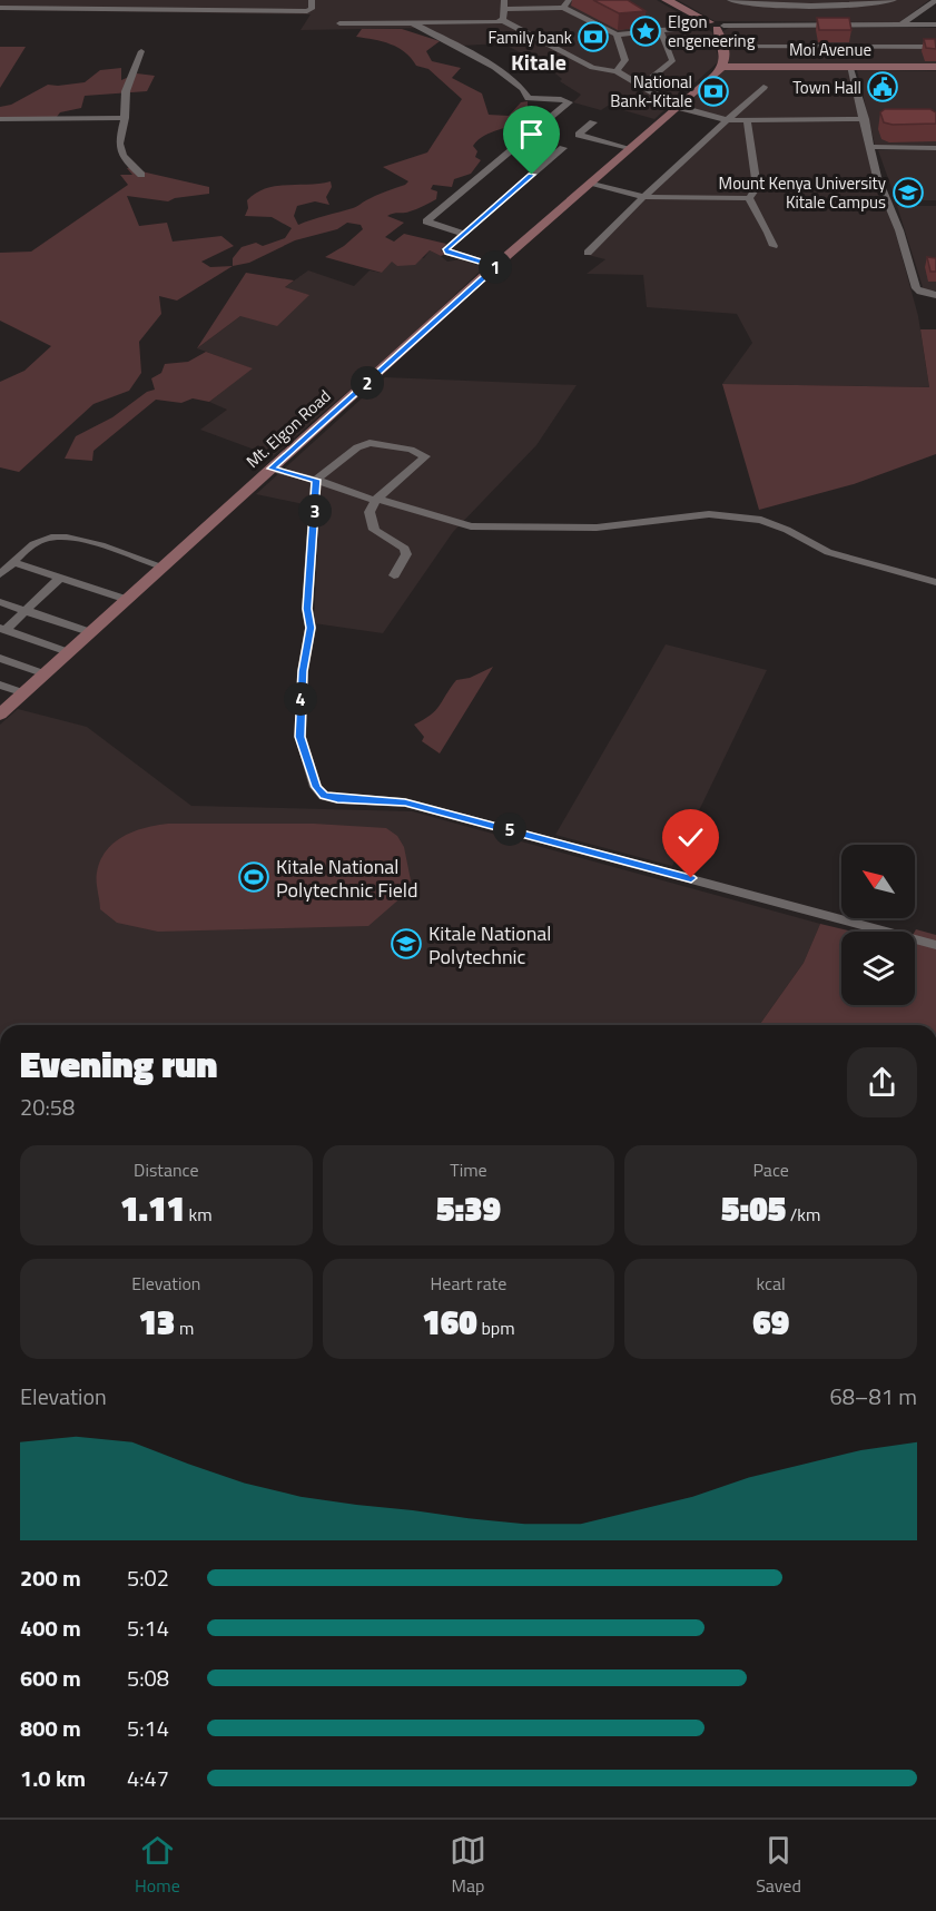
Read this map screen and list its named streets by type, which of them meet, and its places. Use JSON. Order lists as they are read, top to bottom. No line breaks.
{"streets":{"street":["Moi Avenue","Mt. Elgon Road"]},"crossings":[["Moi Avenue","Mt. Elgon Road"]],"districts":["Kitale"],"places":{"place":["Elgon engeneering"],"bank":["Family bank","National Bank-Kitale"],"public building":["Town Hall"],"school or university":["Mount Kenya University Kitale Campus","Kitale National Polytechnic"],"sports":["Kitale National Polytechnic Field"]},"north":"top left","page":{"pins":["1","2","3","4","5"],"heading":["Evening run","20:58"],"stats":[["Distance","1.11 km"],["Time","5:39"],["Pace","5:05 /km"],["Elevation","13 m"],["Heart rate","160 bpm"],["kcal","69"]],"chart":["Elevation","68–81 m"],"list":[{"name":"200 m","note":"5:02"},{"name":"400 m","note":"5:14"},{"name":"600 m","note":"5:08"},{"name":"800 m","note":"5:14"},{"name":"1.0 km","note":"4:47"}],"tabs":["Home","Map","Saved"]}}
